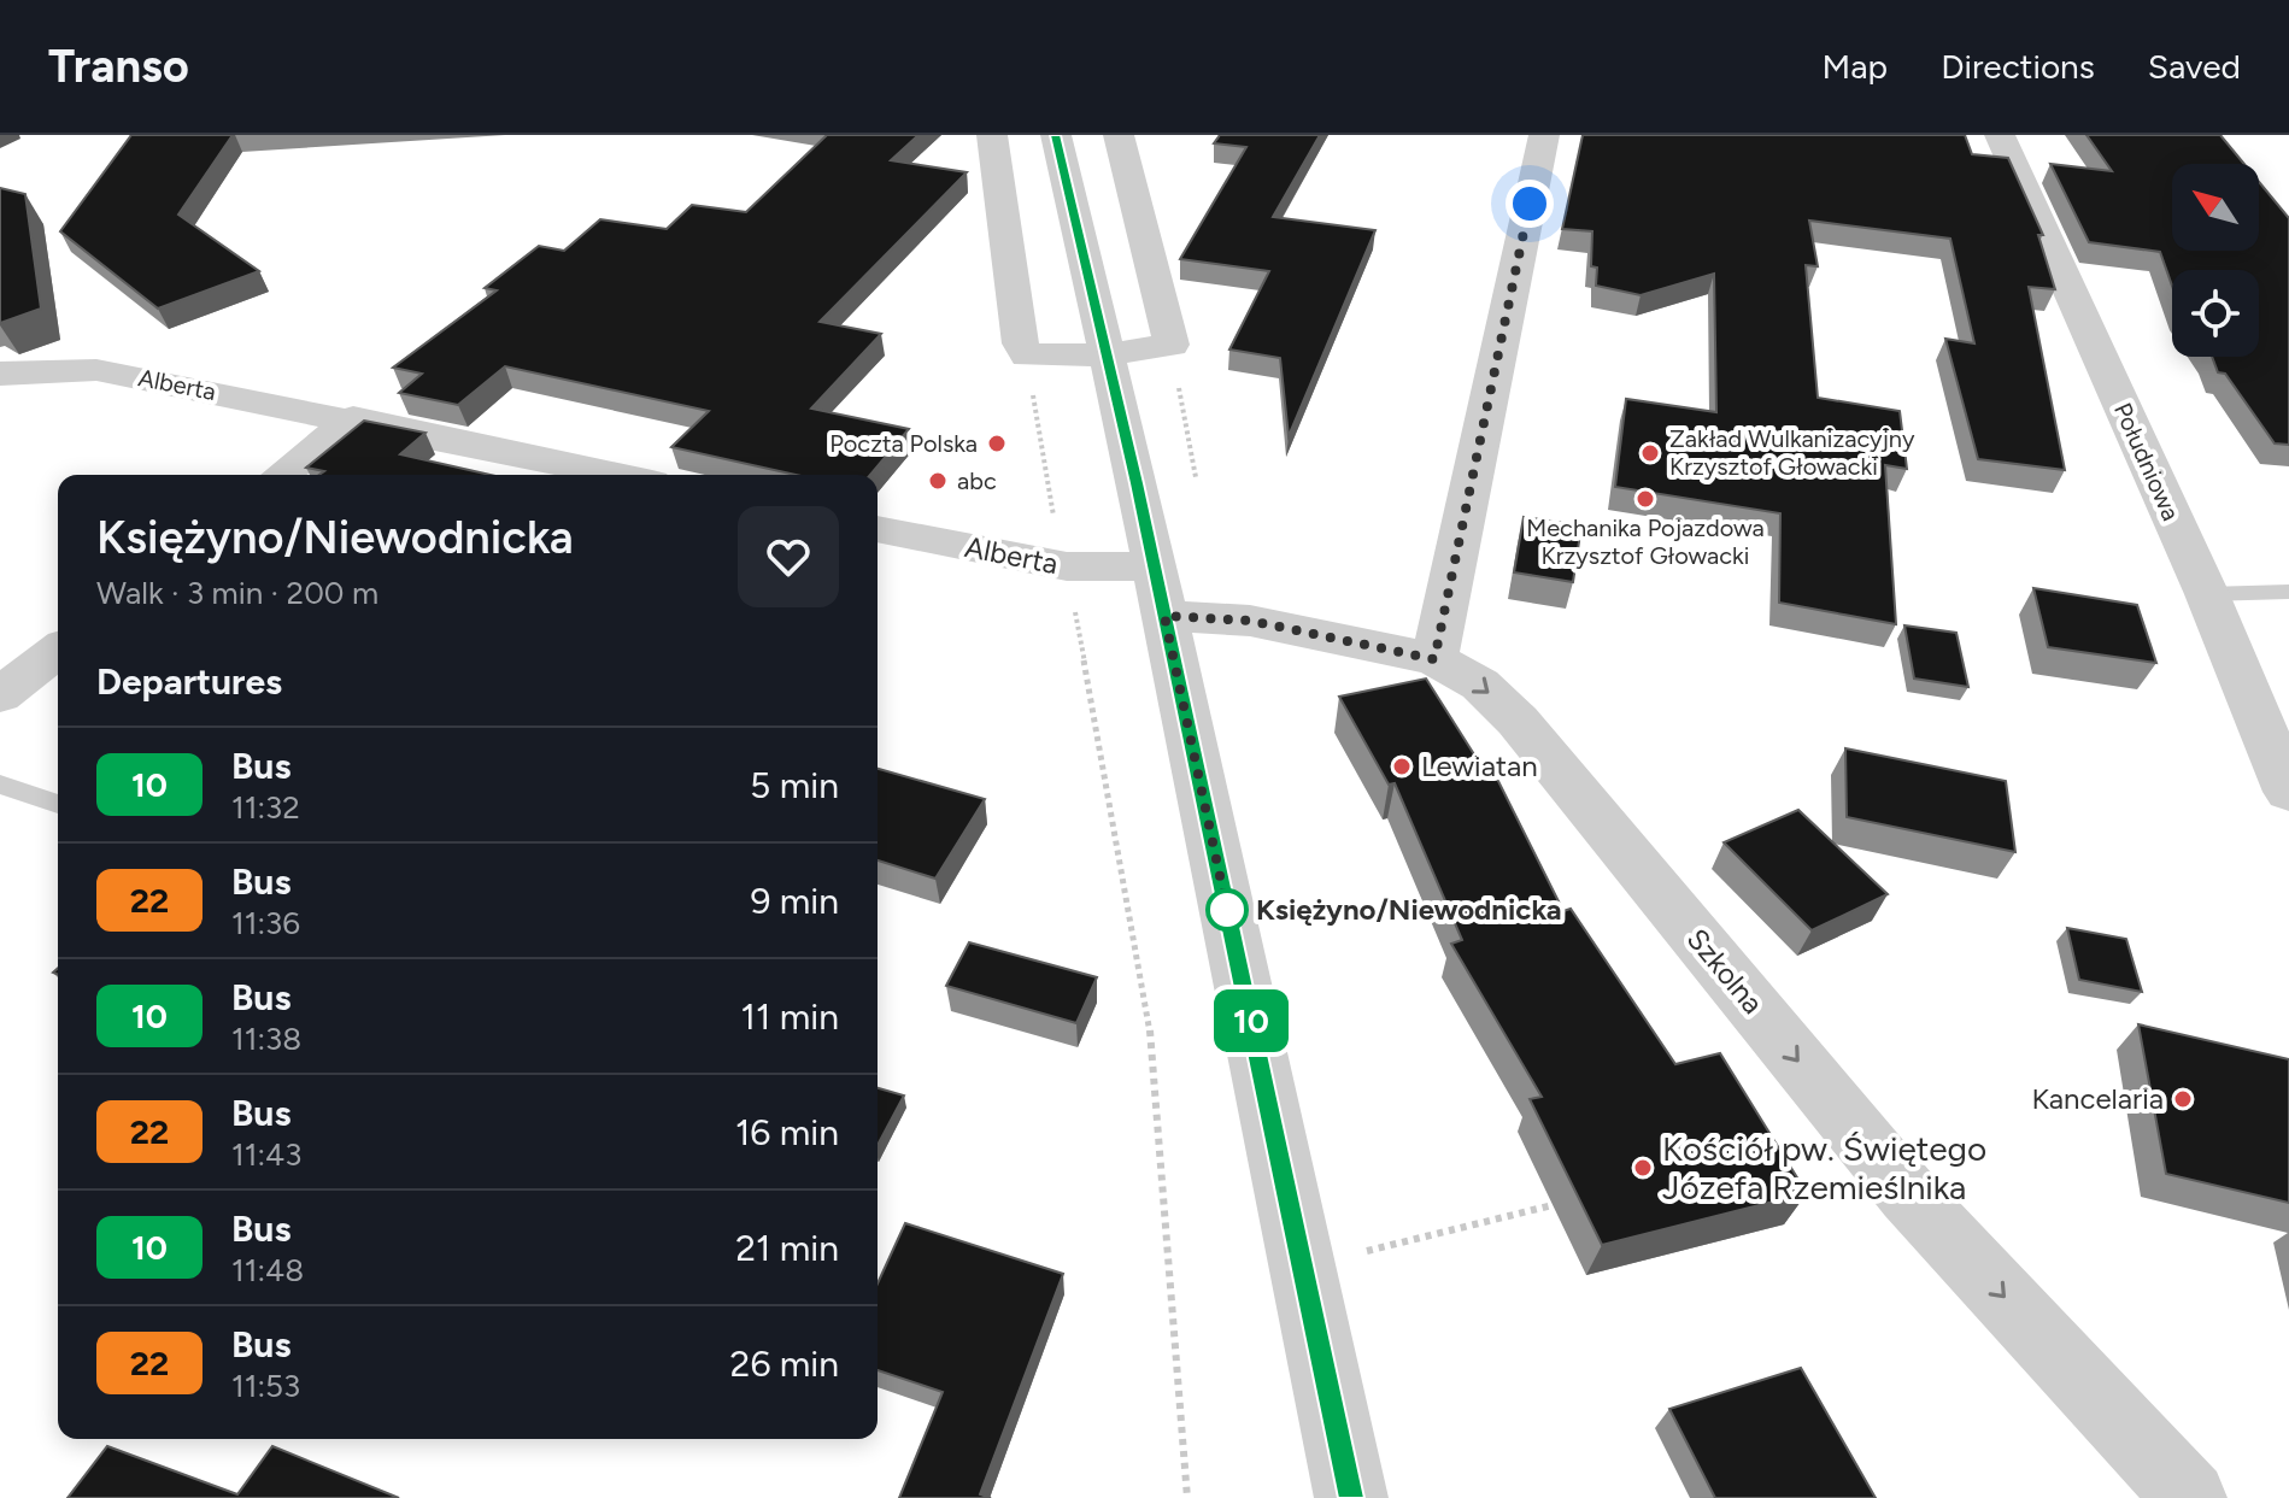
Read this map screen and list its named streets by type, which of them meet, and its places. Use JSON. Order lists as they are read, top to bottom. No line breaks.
{"streets":{"street":["Alberta","Południowa","Szkolna"]},"crossings":[["Alberta","Szkolna"]],"one_way":["Szkolna"],"places":["Poczta Polska","Zakład Wulkanizacyjny Krzysztof Głowacki","abc","Mechanika Pojazdowa Krzysztof Głowacki","Lewiatan","Księżyno/Niewodnicka","Kancelaria","Kościół pw. Świętego Józefa Rzemieślnika"],"lines":["bus line 10"],"north":"top left","page":{"header":"Transo","nav":["Map","Directions","Saved"],"on_map":"10","heading":[["Księżyno/Niewodnicka","Walk · 3 min · 200 m"],"Departures"],"list":[{"mark":"10","name":"Bus","note":"11:32","value":"5 min"},{"mark":"22","name":"Bus","note":"11:36","value":"9 min"},{"mark":"10","name":"Bus","note":"11:38","value":"11 min"},{"mark":"22","name":"Bus","note":"11:43","value":"16 min"},{"mark":"10","name":"Bus","note":"11:48","value":"21 min"},{"mark":"22","name":"Bus","note":"11:53","value":"26 min"}]}}
